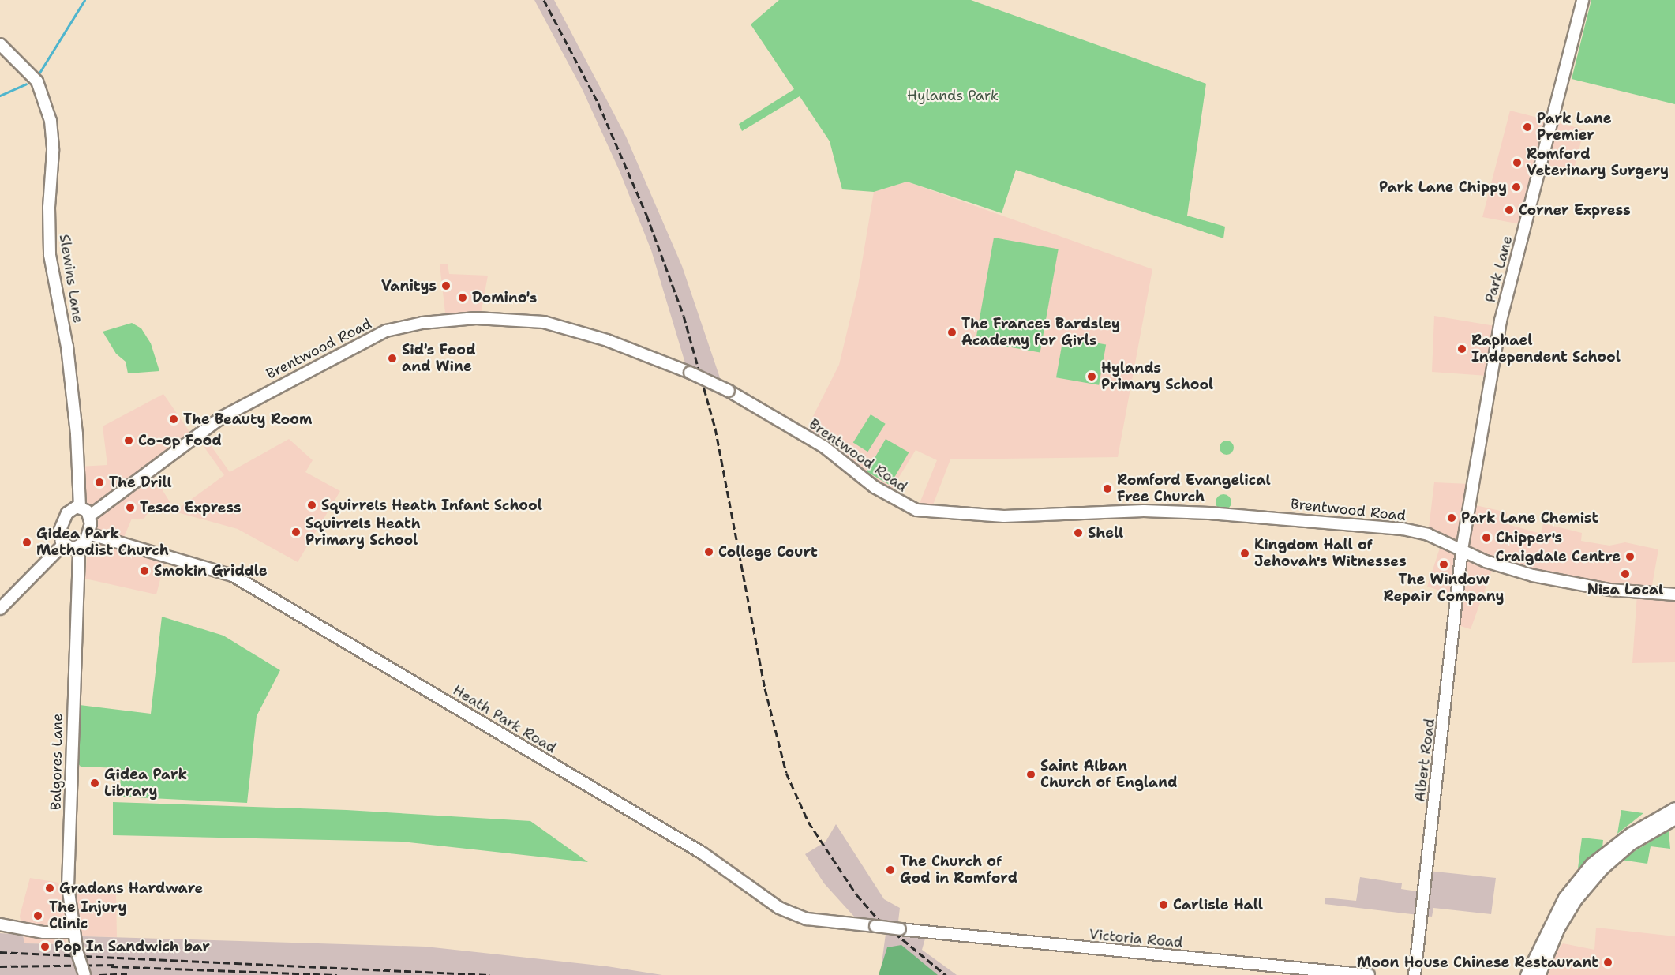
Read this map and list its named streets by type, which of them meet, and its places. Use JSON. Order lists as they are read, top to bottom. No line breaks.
{"streets":{"street":["Park Lane","Slewins Lane","Brentwood Road","Heath Park Road","Albert Road","Balgores Lane","Victoria Road"]},"crossings":[["Park Lane","Brentwood Road"],["Park Lane","Albert Road"],["Slewins Lane","Brentwood Road"],["Slewins Lane","Heath Park Road"],["Slewins Lane","Balgores Lane"],["Brentwood Road","Heath Park Road"],["Brentwood Road","Albert Road"],["Brentwood Road","Balgores Lane"],["Heath Park Road","Balgores Lane"],["Heath Park Road","Victoria Road"]],"parks":["Hylands Park"],"places":["Park Lane Premier","Romford Veterinary Surgery","Park Lane Chippy","Corner Express","Vanitys","Domino's","The Frances Bardsley Academy for Girls","Raphael Independent School","Sid's Food and Wine","Hylands Primary School","The Beauty Room","Co-op Food","The Drill","Romford Evangelical Free Church","Squirrels Heath Infant School","Tesco Express","Park Lane Chemist","Squirrels Heath Primary School","Shell","Chipper's","Gidea Park Methodist Church","College Court","Kingdom Hall of Jehovah's Witnesses","Craigdale Centre","The Window Repair Company","Smokin Griddle","Nisa Local","Saint Alban Church of England","Gidea Park Library","The Church of God in Romford","Gradans Hardware","Carlisle Hall","The Injury Clinic","Pop In Sandwich bar","Moon House Chinese Restaurant"]}
